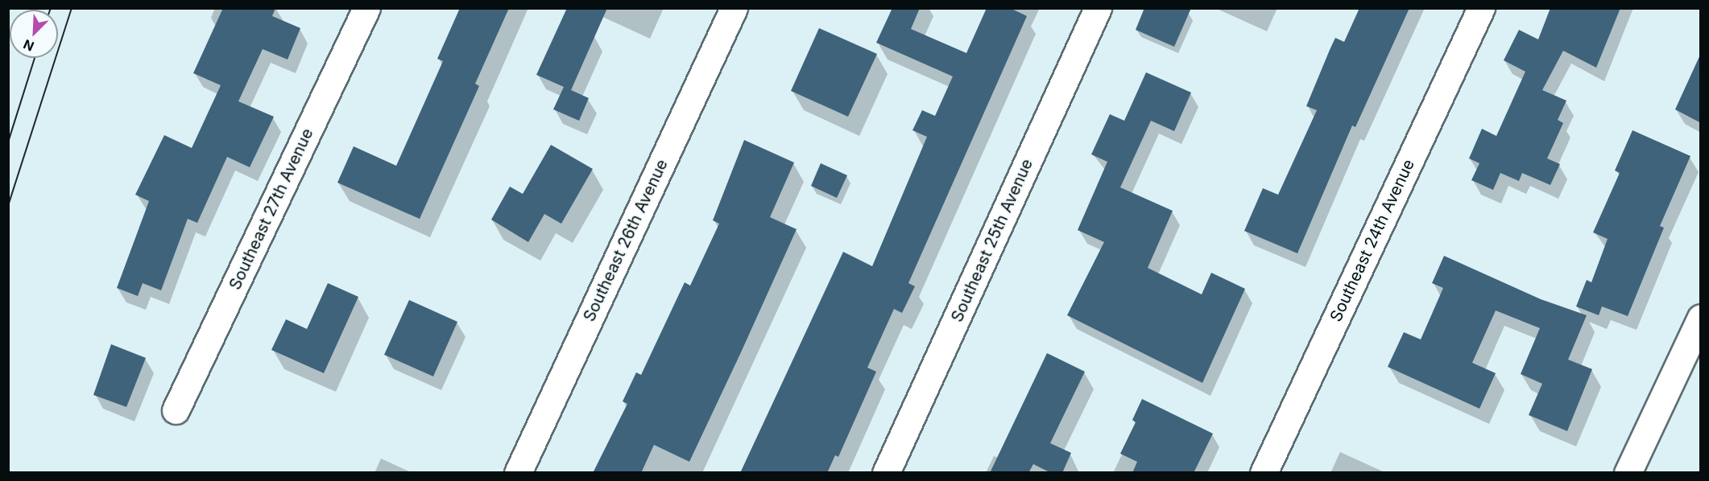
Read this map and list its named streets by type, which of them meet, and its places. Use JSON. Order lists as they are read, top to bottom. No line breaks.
{"streets":{"street":["Southeast 27th Avenue","Southeast 26th Avenue","Southeast 25th Avenue","Southeast 24th Avenue"]},"north":"bottom left"}
